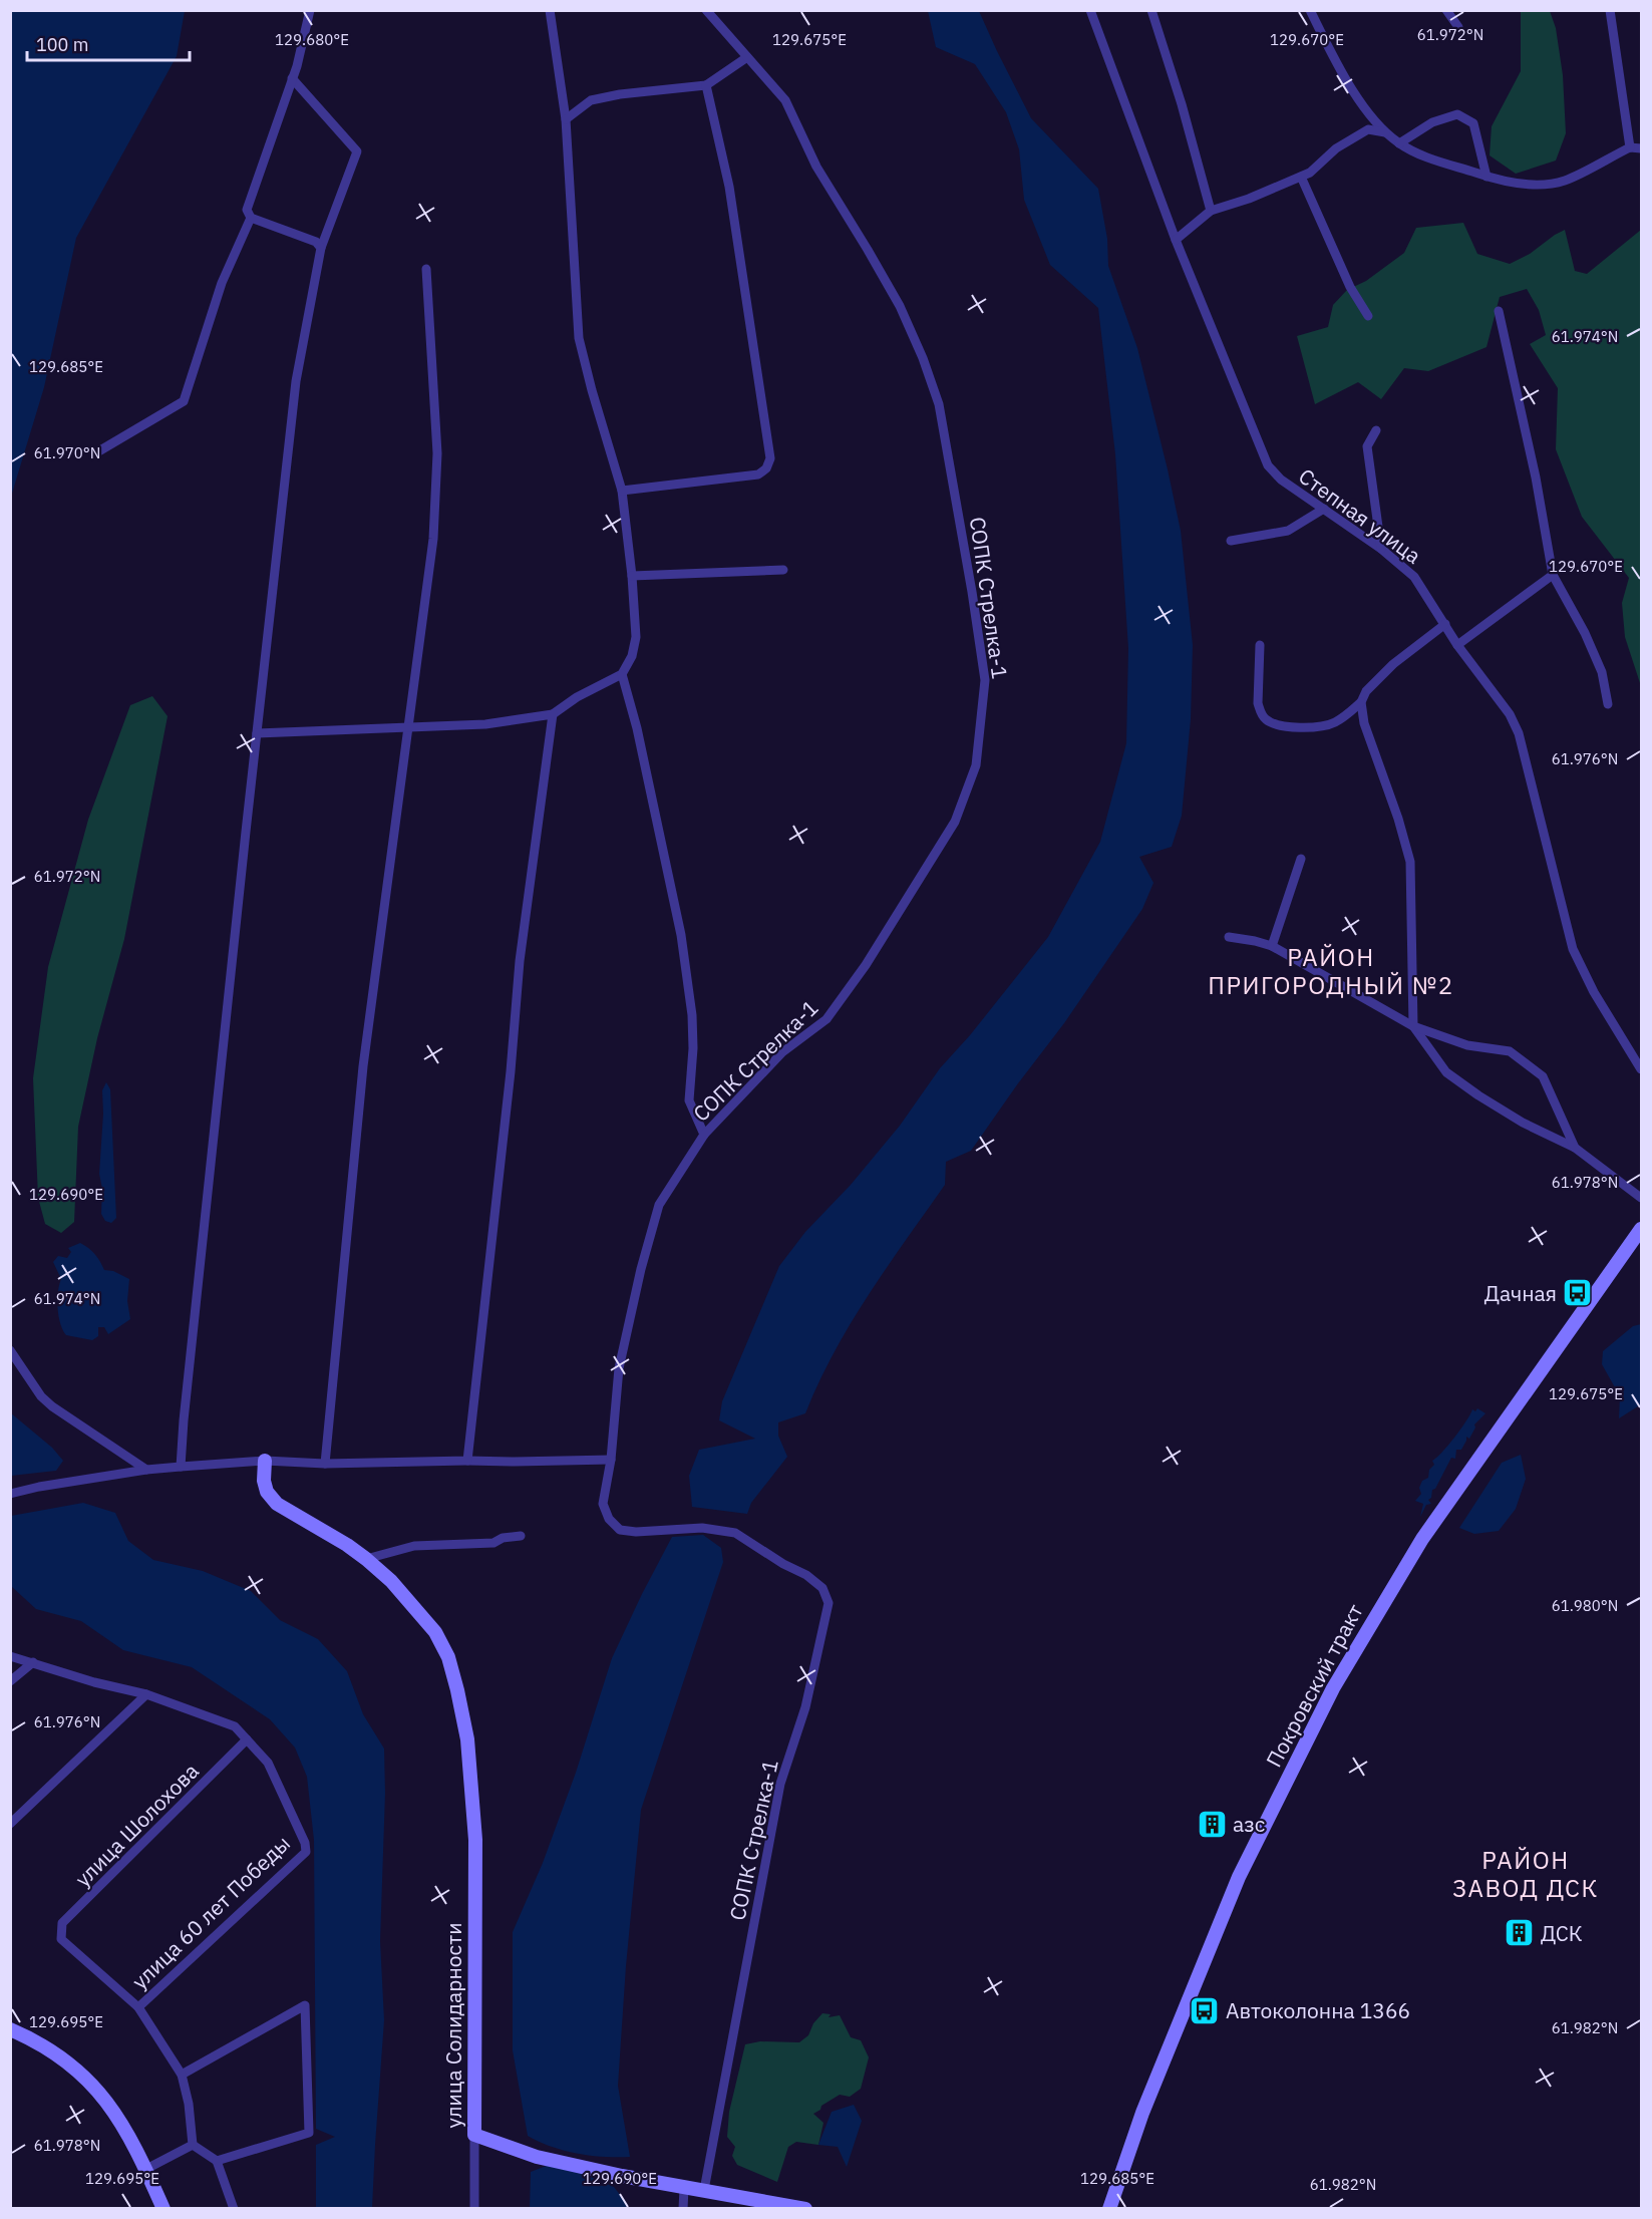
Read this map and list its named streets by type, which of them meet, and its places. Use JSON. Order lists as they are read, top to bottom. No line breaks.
{"streets":{"street":["Степная улица","СОПК Стрелка-1","Покровский тракт","улица Шолохова","улица 60 лет Победы","улица Солидарности"]},"crossings":[["улица Шолохова","улица 60 лет Победы"]],"districts":["РАЙОН ПРИГОРОДНЫЙ №2","РАЙОН ЗАВОД ДСК"],"places":{"bus stop":["Дачная","Автоколонна 1366"],"building":["азс","ДСК"]},"scale_bar":"100 m","coordinates":["61.972°N","129.680°E","129.675°E","129.670°E","61.974°N","129.685°E","61.970°N","61.976°N","61.978°N","129.690°E","61.980°N","129.695°E","61.982°N"]}
